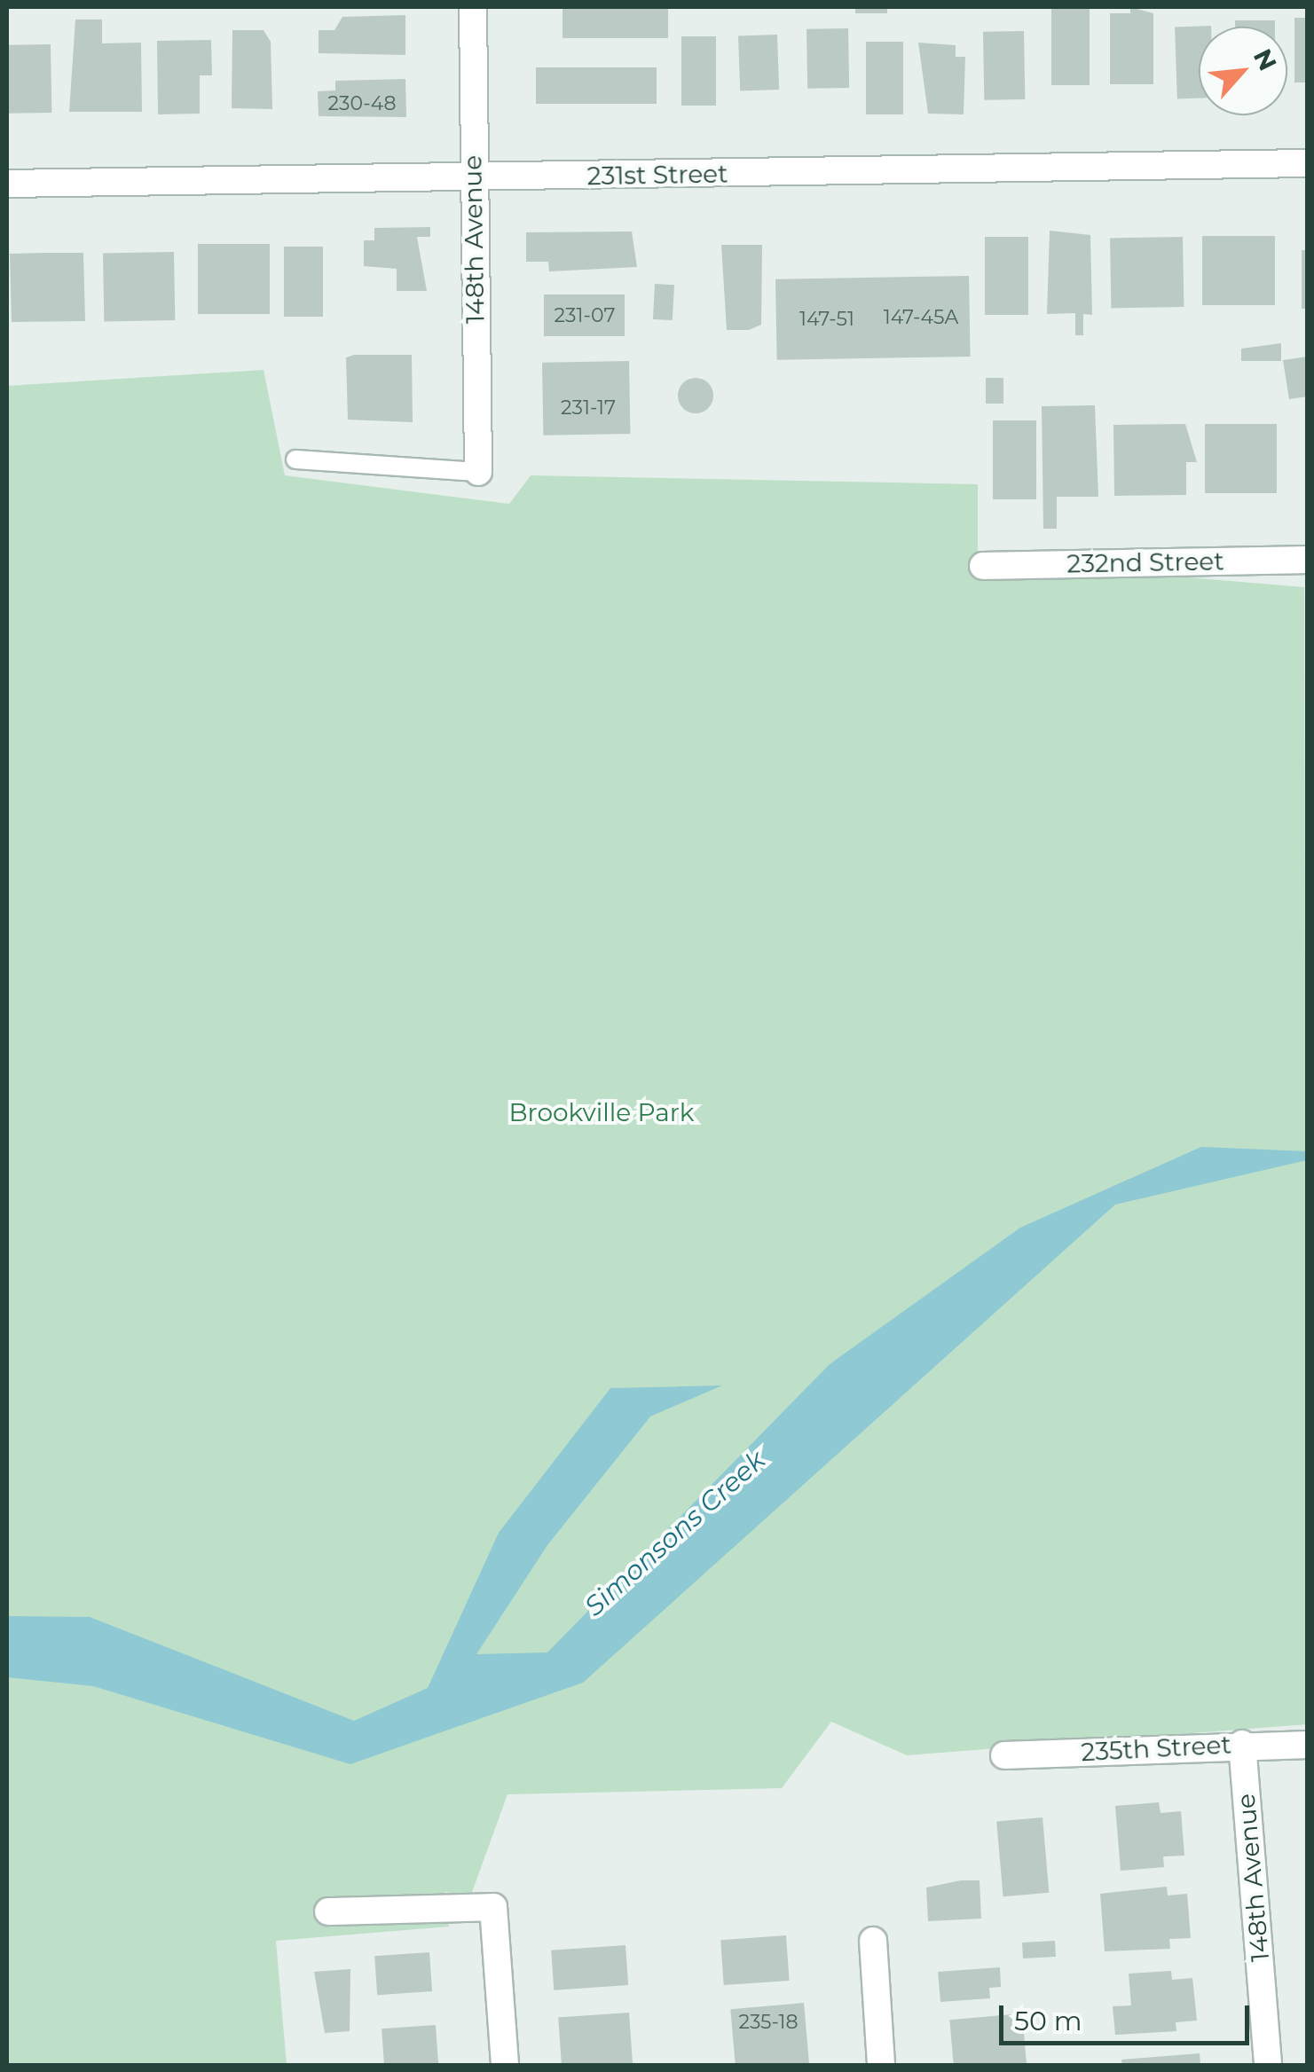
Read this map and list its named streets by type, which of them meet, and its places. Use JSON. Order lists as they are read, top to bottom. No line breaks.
{"streets":{"street":["231st Street","148th Avenue","232nd Street","235th Street"]},"crossings":[["231st Street","148th Avenue"],["148th Avenue","235th Street"]],"water":["Simonsons Creek"],"parks":["Brookville Park"],"house_numbers":["230-48","231-07","147-45A","147-51","231-17","235-18"],"scale_bar":"50 m","north":"top right"}
